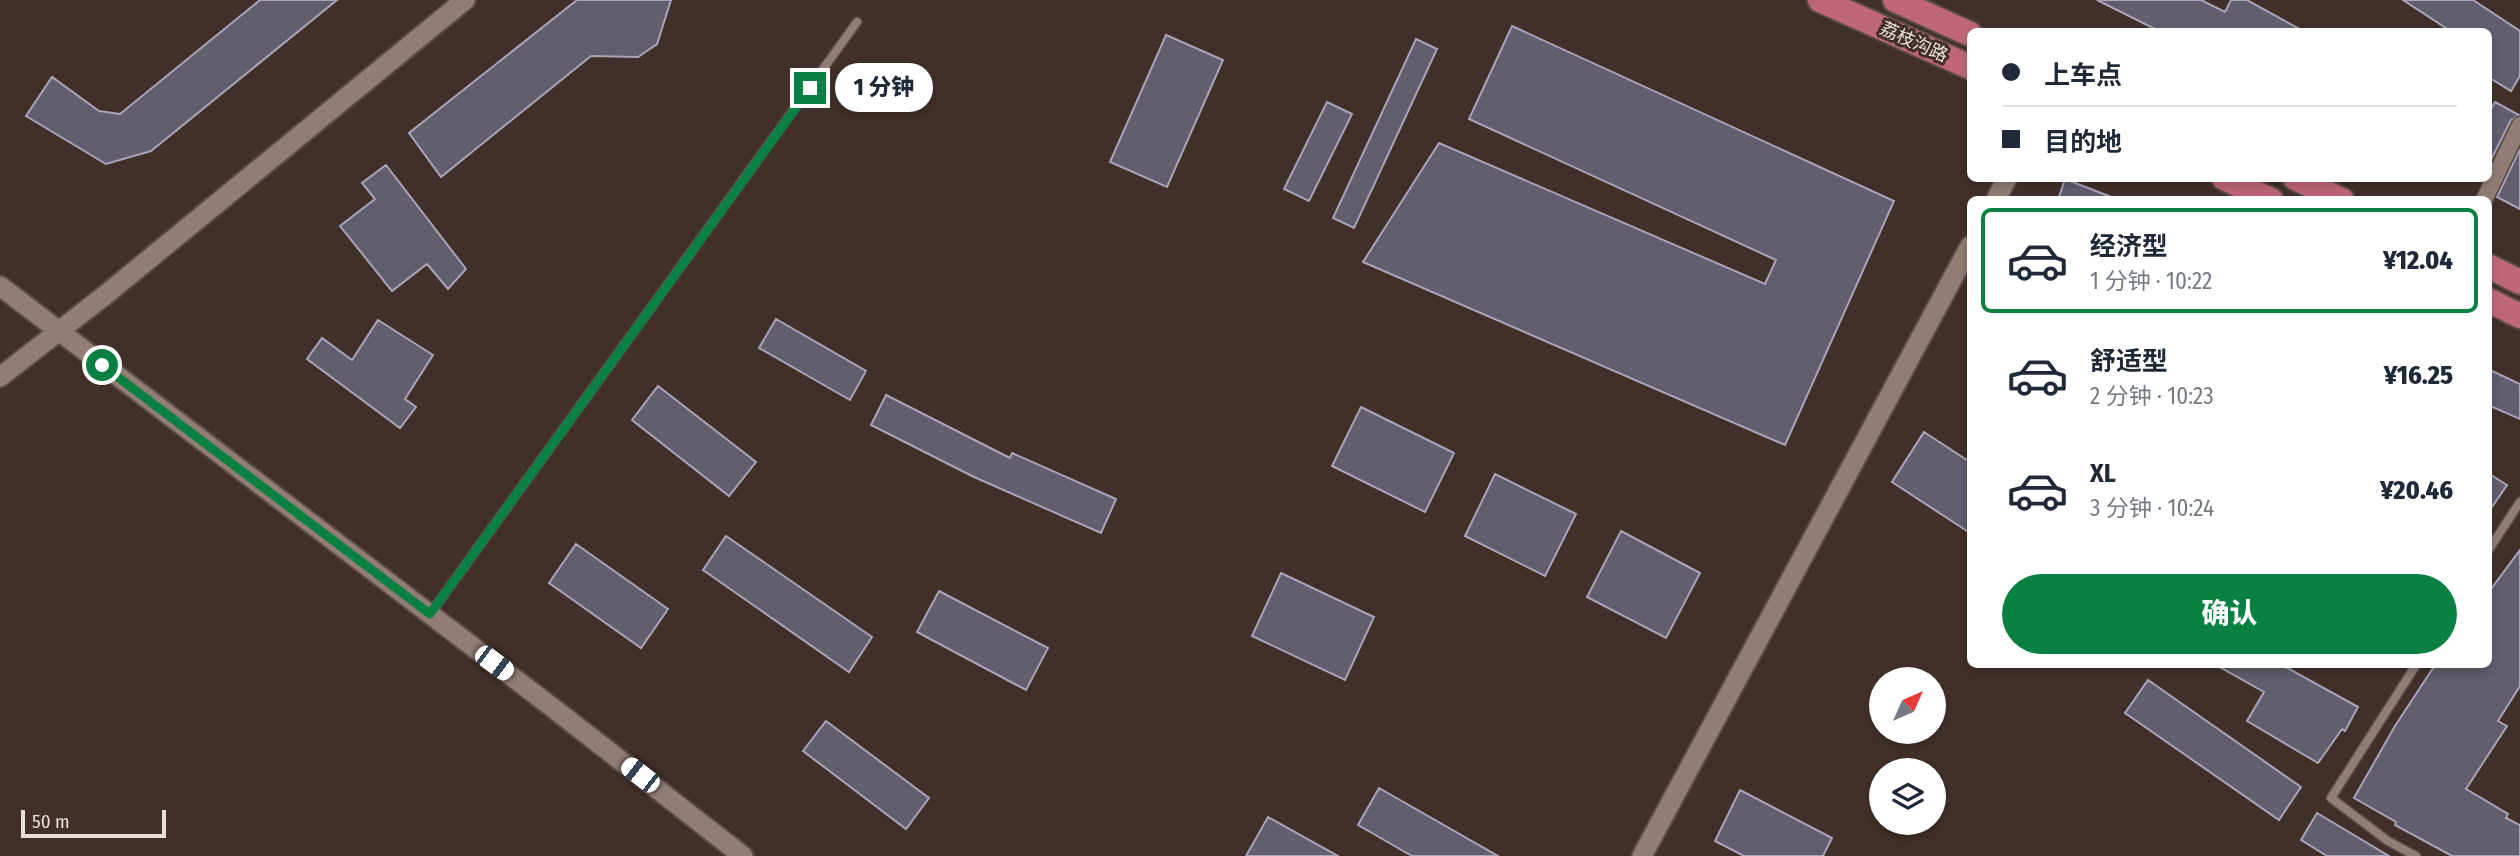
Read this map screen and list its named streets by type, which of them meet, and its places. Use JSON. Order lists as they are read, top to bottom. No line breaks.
{"streets":{"main road":["荔枝沟路"]},"scale_bar":"50 m","north":"top right","page":{"banner":["上车点","目的地"],"bubble":"1 分钟","list":[{"name":"经济型","note":"1 分钟 · 10:22","value":"¥12.04"},{"name":"舒适型","note":"2 分钟 · 10:23","value":"¥16.25"},{"name":"XL","note":"3 分钟 · 10:24","value":"¥20.46"}],"buttons":"确认","scale":"50 m"}}
